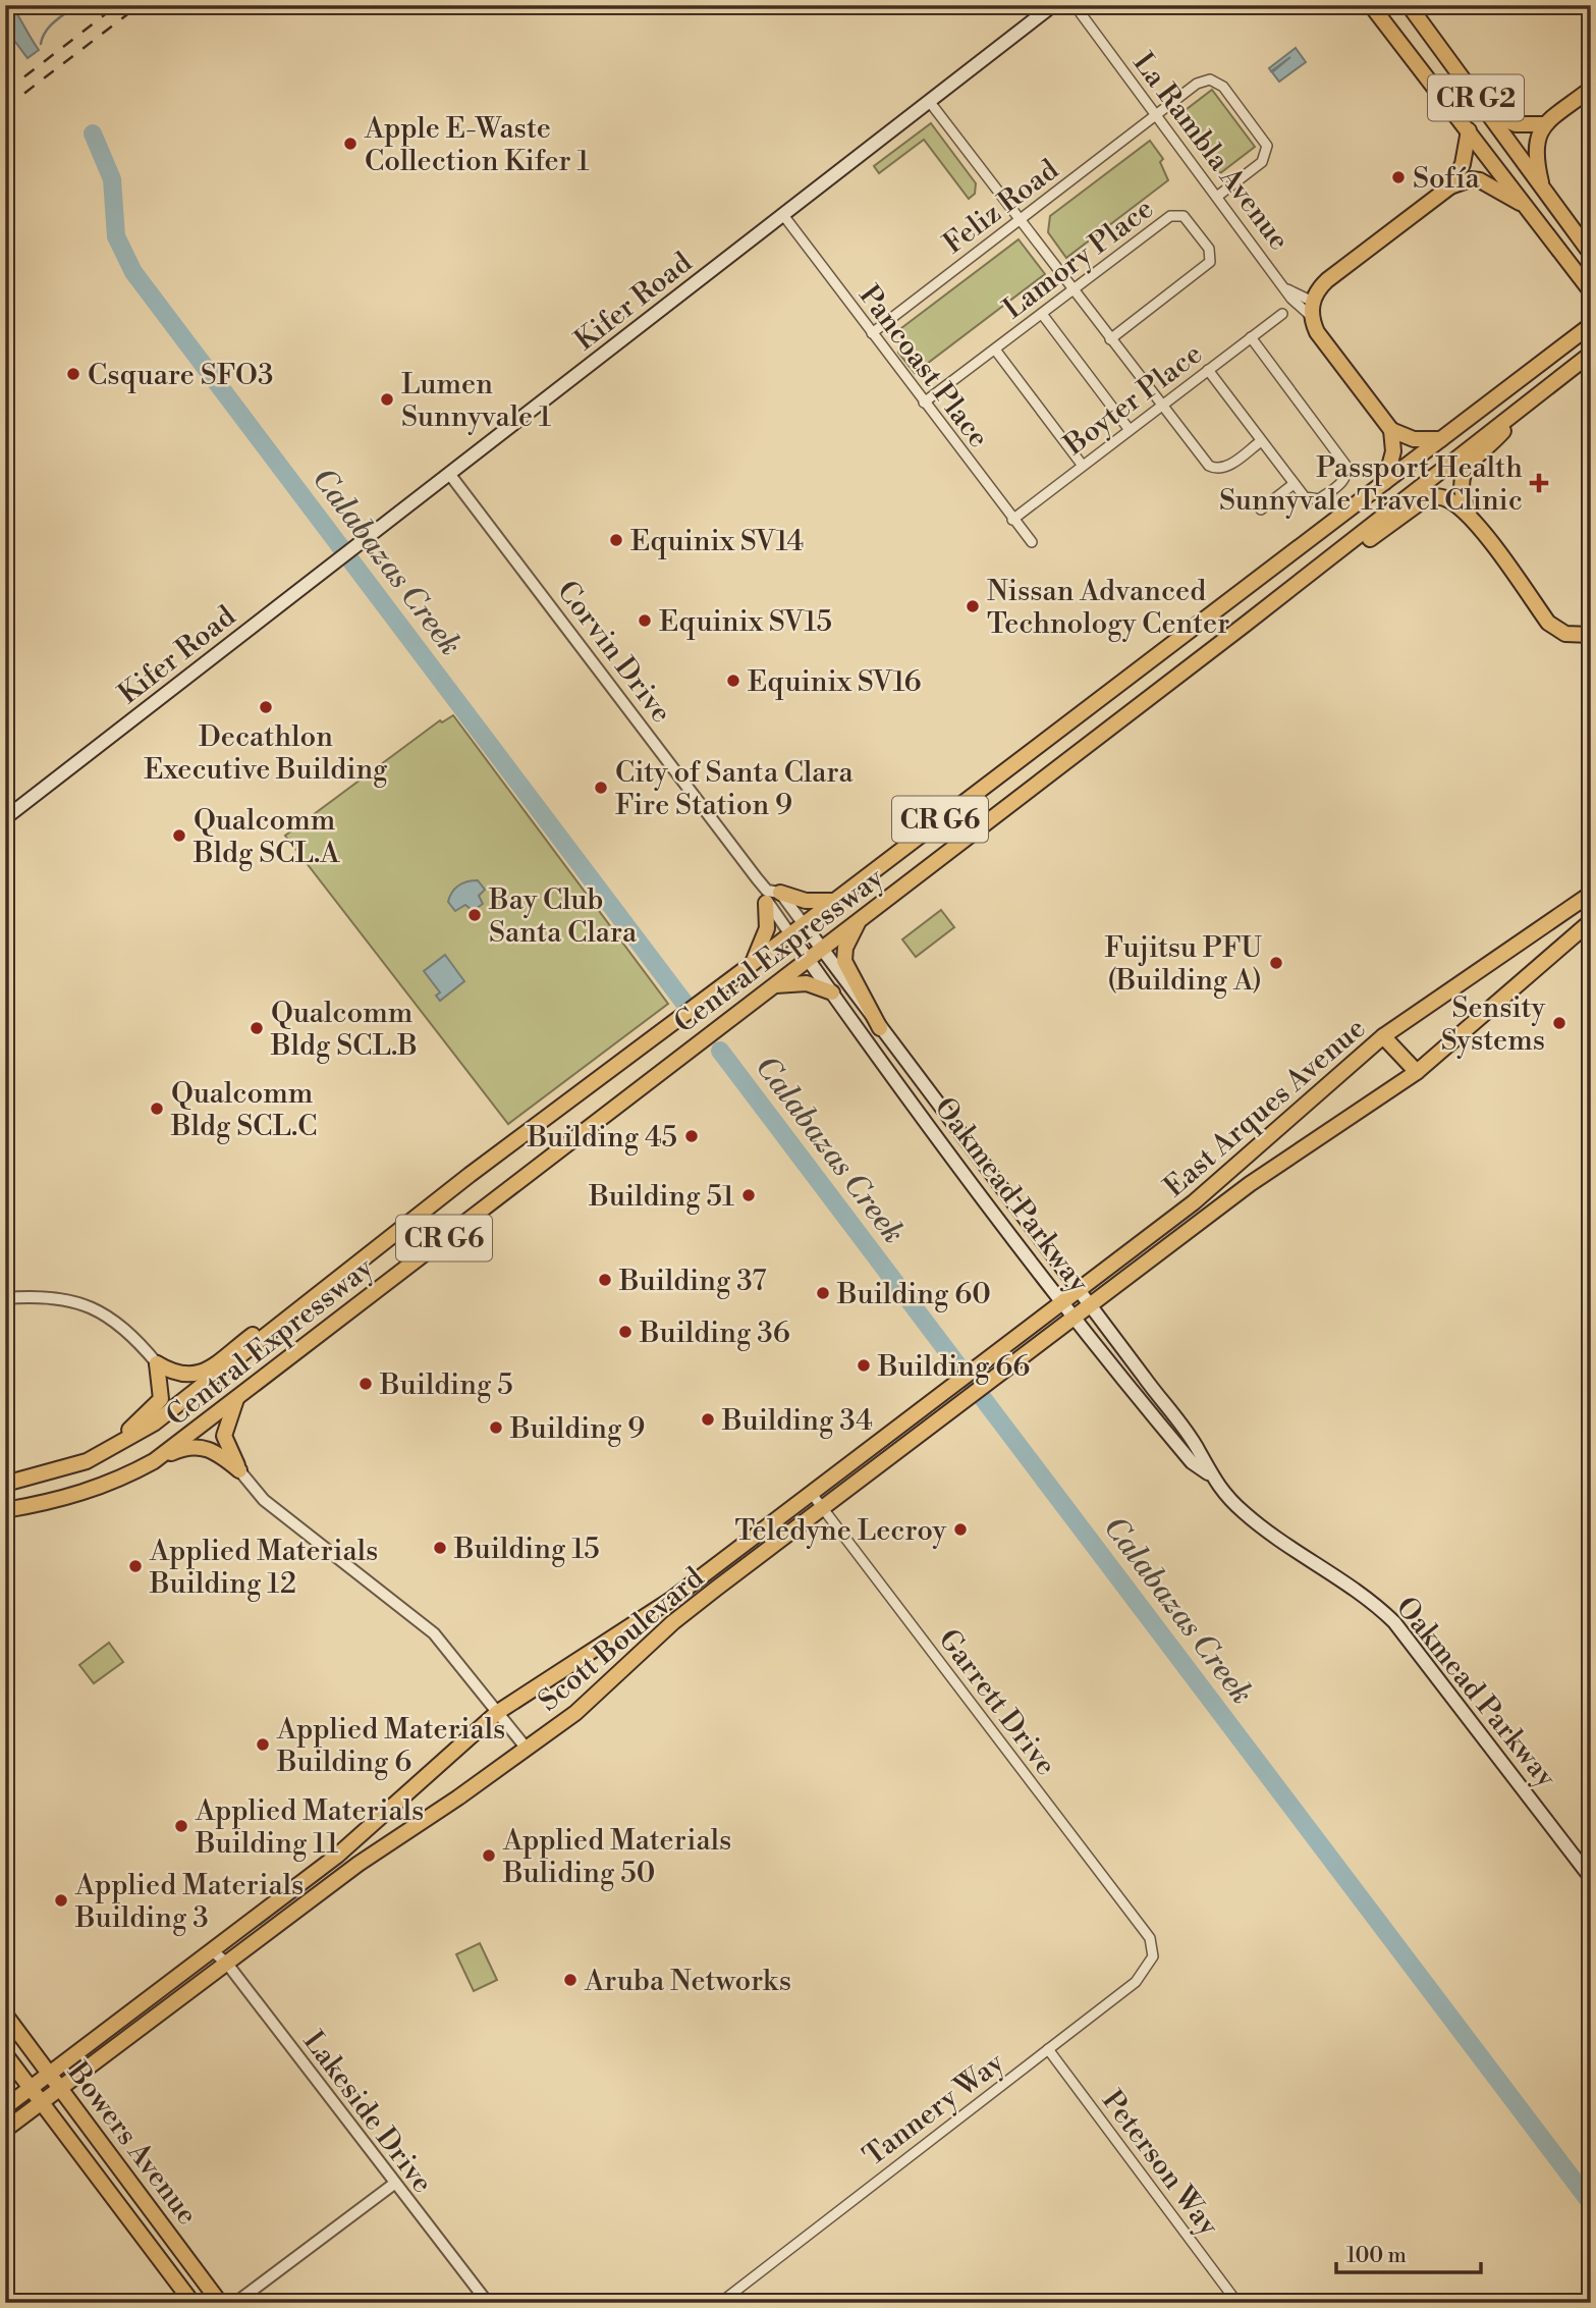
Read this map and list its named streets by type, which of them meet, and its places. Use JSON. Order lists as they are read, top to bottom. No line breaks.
{"streets":{"main road":["CR G2","Kifer Road","CR G6","Central Expressway","East Arques Avenue","Oakmead Parkway","Scott Boulevard","Bowers Avenue"],"street":["La Rambla Avenue","Feliz Road","Lamory Place","Pancoast Place","Boyter Place","Corvin Drive","Garrett Drive","Tannery Way","Lakeside Drive","Peterson Way"]},"crossings":[["La Rambla Avenue","Feliz Road"],["Feliz Road","Pancoast Place"],["Lamory Place","Pancoast Place"],["Kifer Road","Pancoast Place"],["Kifer Road","Corvin Drive"],["Pancoast Place","Boyter Place"],["Corvin Drive","Central Expressway"],["Corvin Drive","Oakmead Parkway"],["Central Expressway","Oakmead Parkway"],["East Arques Avenue","Oakmead Parkway"],["East Arques Avenue","Scott Boulevard"],["Scott Boulevard","Garrett Drive"],["Scott Boulevard","Lakeside Drive"],["Scott Boulevard","Bowers Avenue"],["Garrett Drive","Tannery Way"],["Tannery Way","Peterson Way"]],"water":["Calabazas Creek"],"places":{"other":["Apple E-Waste Collection Kifer 1","Sofía","Csquare SFO3","Lumen Sunnyvale 1","Equinix SV14","Nissan Advanced Technology Center","Equinix SV15","Equinix SV16","Decathlon Executive Building","City of Santa Clara Fire Station 9","Qualcomm Bldg SCL.A","Bay Club Santa Clara","Fujitsu PFU (Building A)","Sensity Systems","Qualcomm Bldg SCL.B","Qualcomm Bldg SCL.C","Building 45","Building 51","Building 37","Building 60","Building 36","Building 66","Building 5","Building 34","Building 9","Teledyne Lecroy","Building 15","Applied Materials Building 12","Applied Materials Building 6","Applied Materials Building 11","Applied Materials Buliding 50","Applied Materials Building 3","Aruba Networks"],"health":["Passport Health Sunnyvale Travel Clinic"]},"scale_bar":"100 m"}
